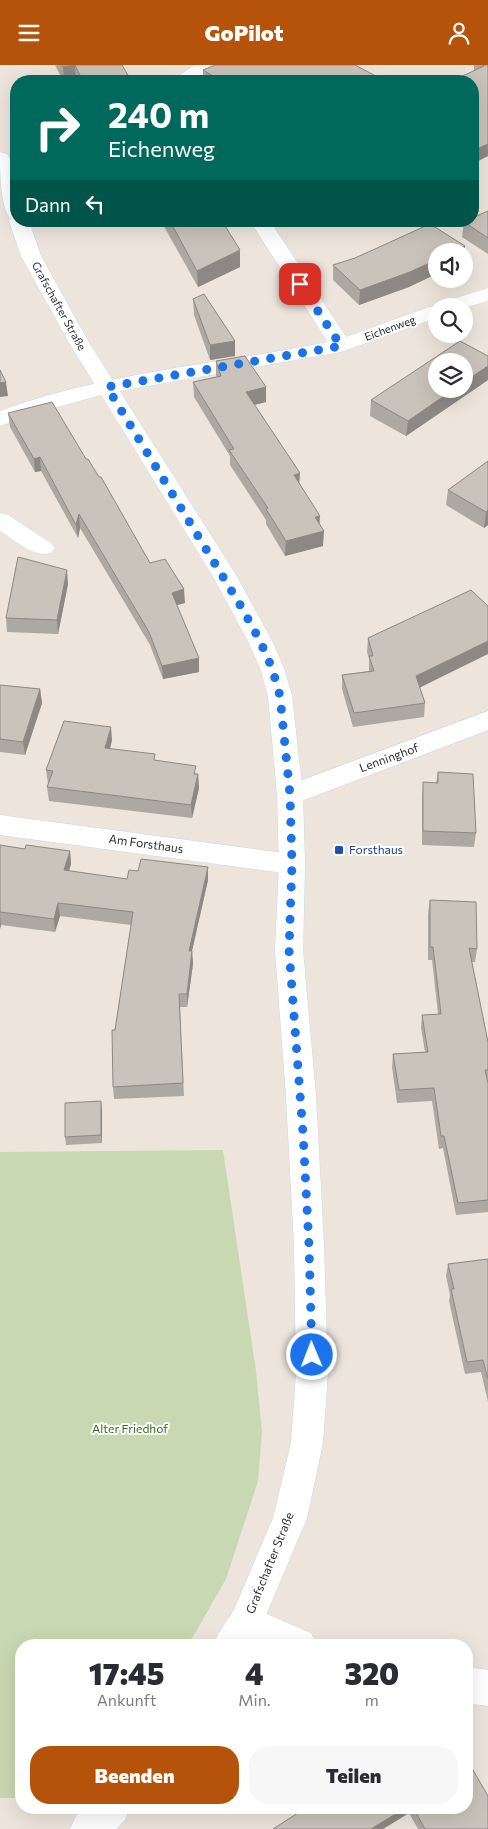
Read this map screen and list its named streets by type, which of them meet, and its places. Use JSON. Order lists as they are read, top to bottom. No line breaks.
{"streets":{"street":["Grafschafter Straße","Eichenweg","Lenninghof","Am Forsthaus"]},"crossings":[["Grafschafter Straße","Eichenweg"],["Grafschafter Straße","Lenninghof"],["Grafschafter Straße","Am Forsthaus"]],"parks":["Alter Friedhof"],"places":{"transit":["Forsthaus"]},"page":{"header":"GoPilot","turn":["240 m","Eichenweg"],"then":"Dann","eta":["17:45","Ankunft","4","Min.","320","m"],"buttons":["Beenden","Teilen"]}}
